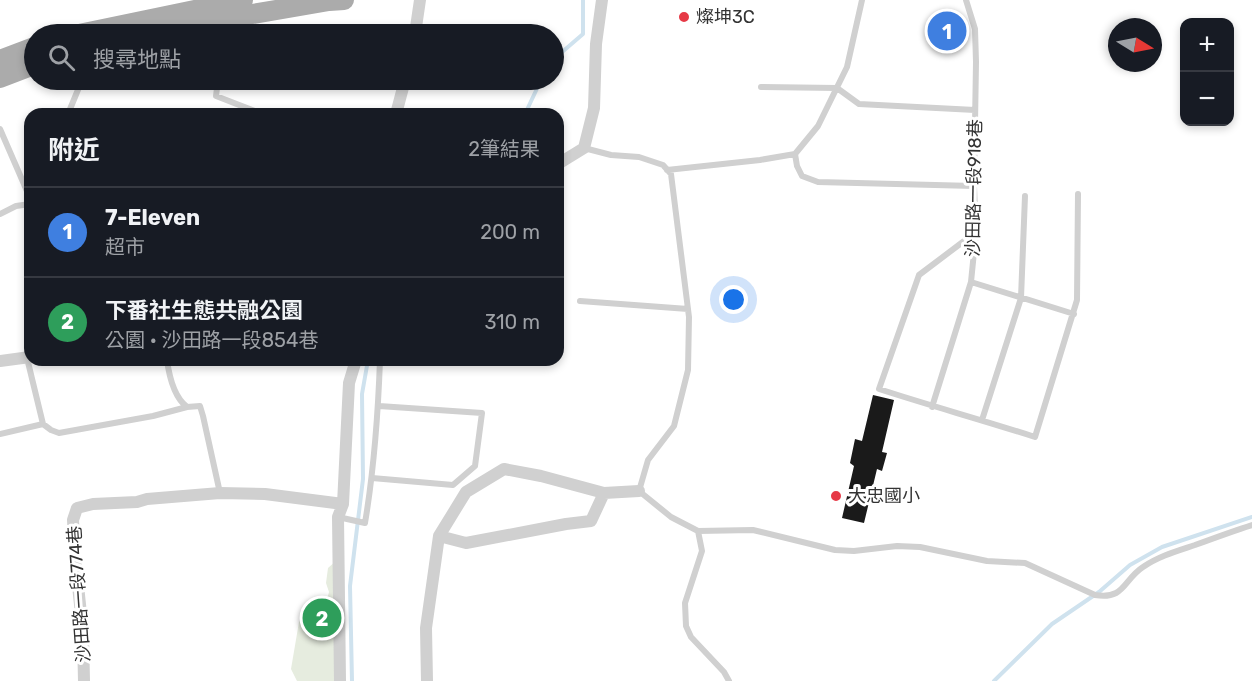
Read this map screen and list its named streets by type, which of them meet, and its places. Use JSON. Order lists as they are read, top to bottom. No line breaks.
{"streets":{"street":["沙田路一段774巷"],"lane":["沙田路一段918巷"]},"places":["燦坤3C","大忠國小"],"north":"right","page":{"pins":["1","2"],"map_buttons":["+","−"],"search":"搜尋地點","heading":["附近","2筆結果"],"list":[{"mark":"1","name":"7-Eleven","note":"超市","value":"200 m"},{"mark":"2","name":"下番社生態共融公園","note":"公園 · 沙田路一段854巷","value":"310 m"}]}}
